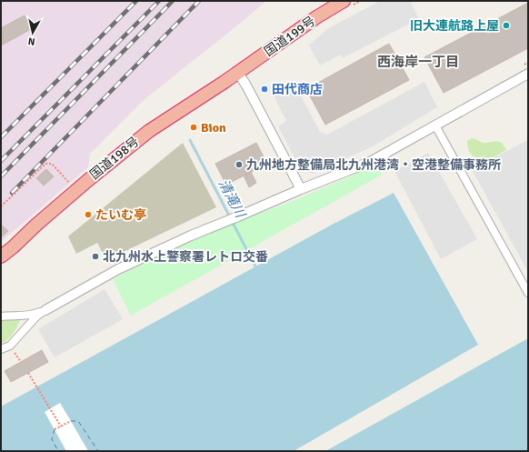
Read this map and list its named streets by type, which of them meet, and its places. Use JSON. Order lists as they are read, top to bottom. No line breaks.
{"streets":{"highway":["国道199号","国道198号"]},"crossings":[["国道199号","国道198号"]],"districts":["西海岸一丁目"],"water":["清滝川"],"places":["旧大連航路上屋","田代商店","Bion","九州地方整備局北九州港湾・空港整備事務所","たいむ亭","北九州水上警察署レトロ交番"],"north":"bottom"}
